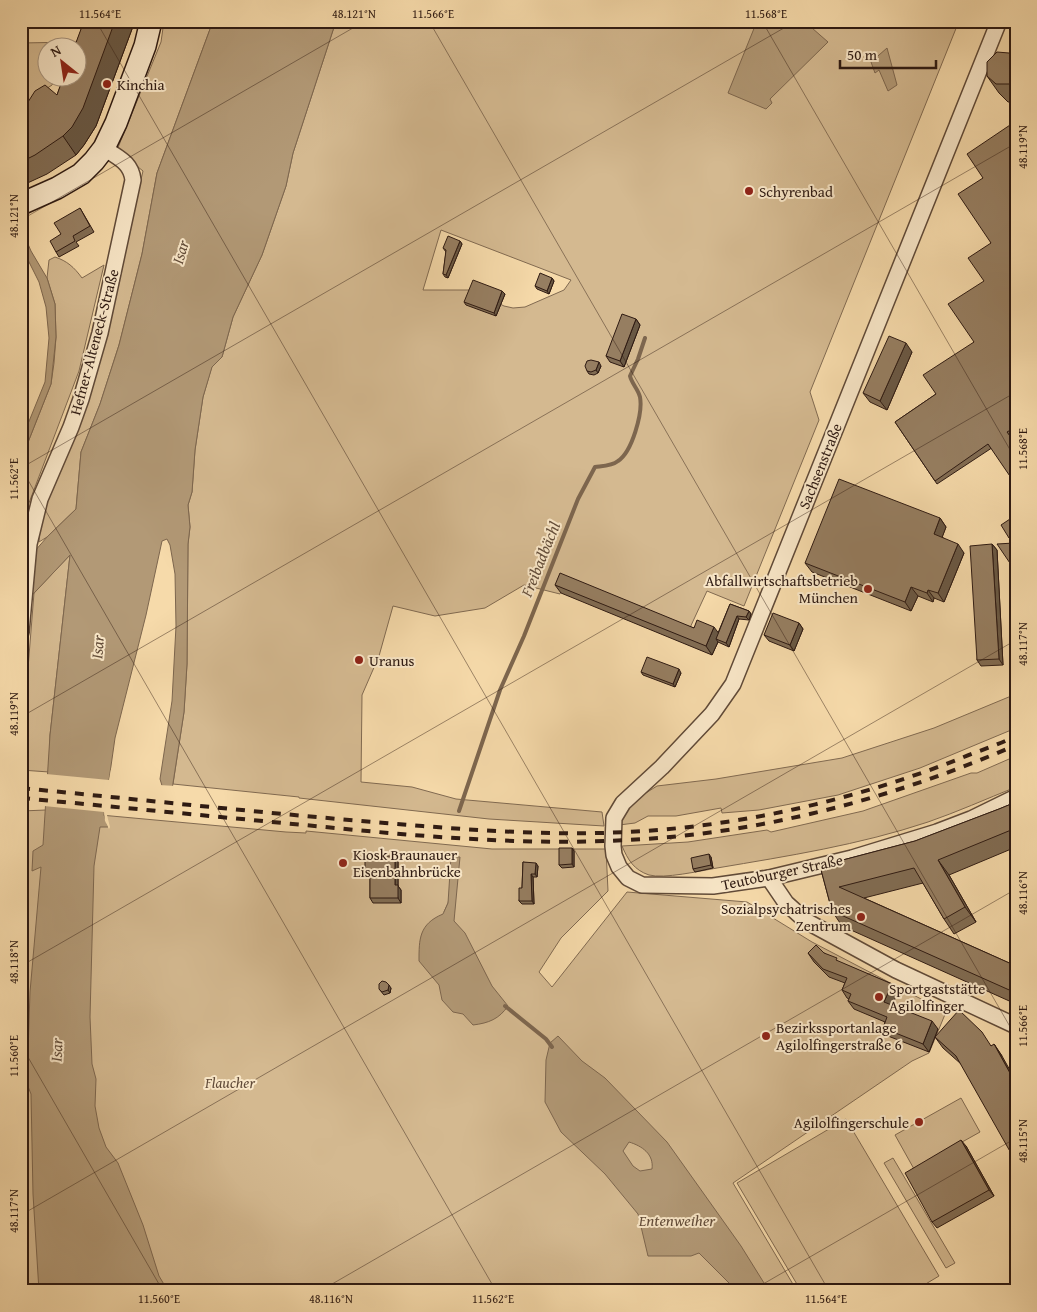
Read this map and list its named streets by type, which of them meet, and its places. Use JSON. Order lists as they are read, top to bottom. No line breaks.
{"streets":{"street":["Hefner-Alteneck-Straße","Sachsenstraße","Teutoburger Straße"]},"crossings":[["Sachsenstraße","Teutoburger Straße"]],"water":["Isar","Freibadbächl","Entenweiher"],"parks":["Flaucher"],"places":["Kinchia","Schyrenbad","Abfallwirtschaftsbetrieb München","Uranus","Kiosk Braunauer Eisenbahnbrücke","Sozialpsychatrisches Zentrum","Sportgaststätte Agilolfinger","Bezirkssportanlage Agilolfingerstraße 6","Agilolfingerschule"],"scale_bar":"50 m","north":"top left","coordinates":["11.564°E","48.121°N","11.566°E","11.568°E","48.119°N","11.562°E","48.117°N","48.116°N","48.118°N","11.560°E","48.115°N"]}
